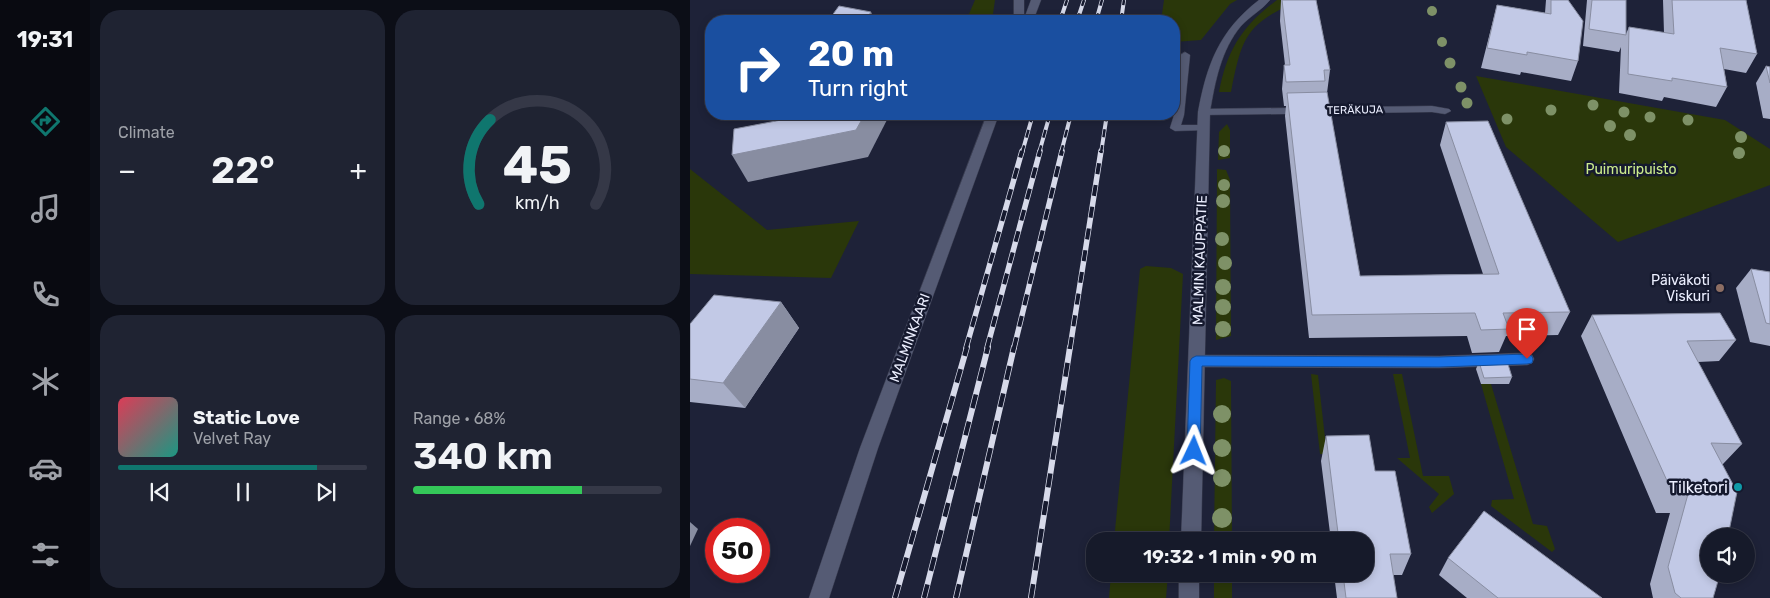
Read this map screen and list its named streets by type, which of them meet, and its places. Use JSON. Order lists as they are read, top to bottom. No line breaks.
{"streets":{"main road":["TERÄKUJA","MALMIN KAUPPATIE","MALMINKAARI"]},"crossings":[["TERÄKUJA","MALMIN KAUPPATIE"]],"parks":["Puimuripuisto"],"places":["Päiväkoti Viskuri","Tilketori"],"page":{"tabs":"19:31","tile":["Climate",["Range · 68%","340 km"]],"turn":["20 m","Turn right"],"heat":["−","22°","+"],"song":["Static Love","Velvet Ray"],"limit":"50","trip":"19:32 · 1 min · 90 m","gauge":["45","km/h"]}}
